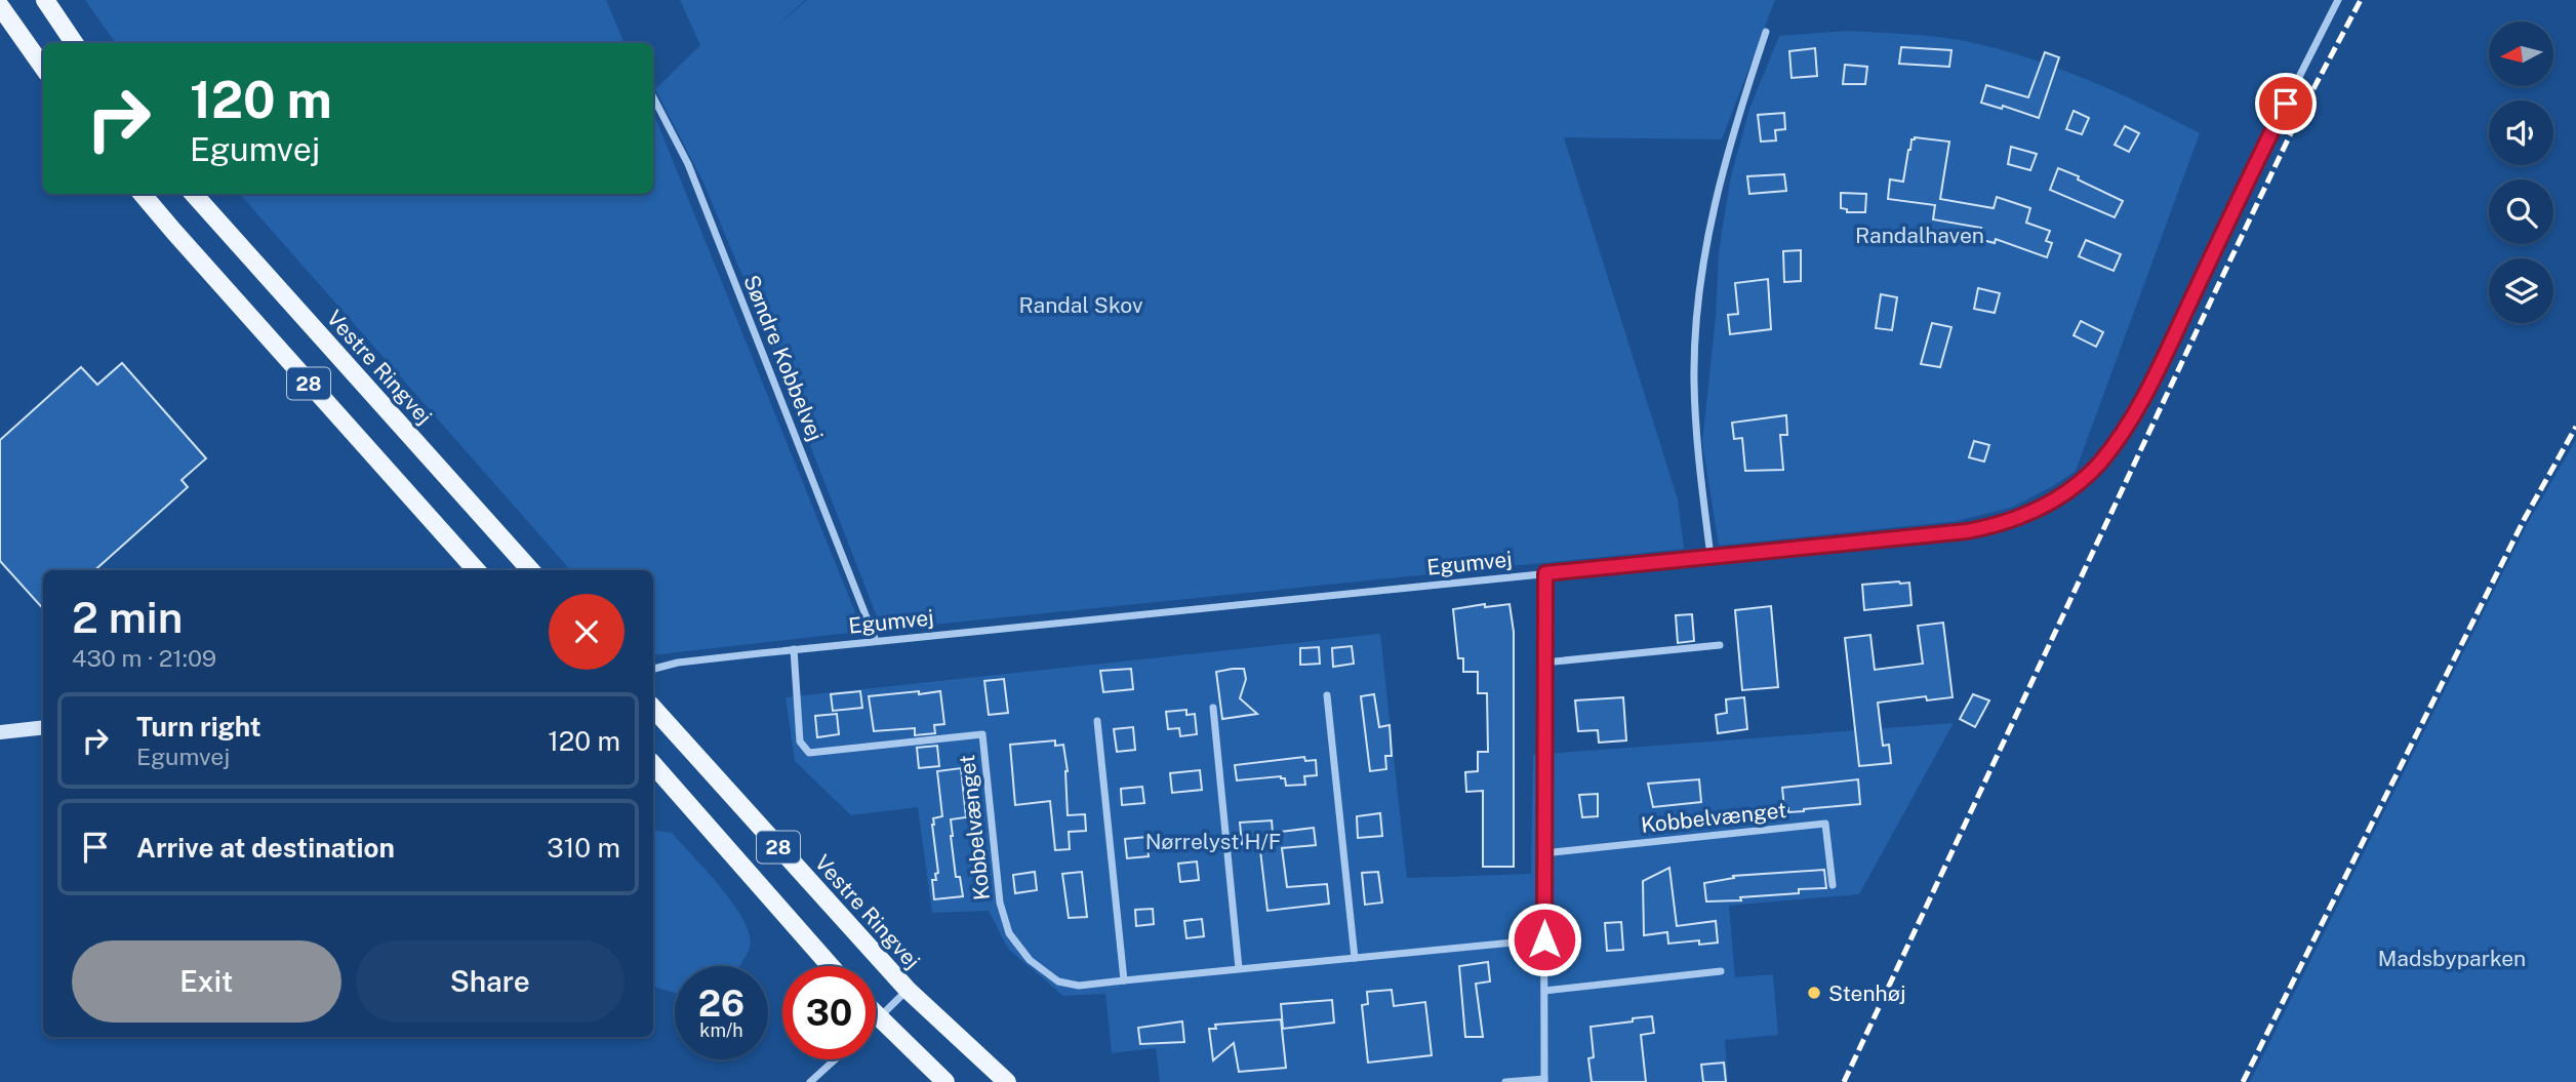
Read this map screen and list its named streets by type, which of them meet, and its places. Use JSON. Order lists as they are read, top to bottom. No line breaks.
{"streets":{"main road":["Vestre Ringvej","28"],"street":["Søndre Kobbelvej","Egumvej","Kobbelvænget"]},"crossings":[["Søndre Kobbelvej","Egumvej"],["Egumvej","Kobbelvænget"]],"parks":["Randalhaven","Randal Skov","Nørrelyst H/F","Madsbyparken"],"places":["Stenhøj"],"north":"left","page":{"turn":["120 m","Egumvej"],"heading":["2 min","430 m · 21:09"],"list":[{"name":"Turn right","note":"Egumvej","value":"120 m"},{"name":"Arrive at destination","value":"310 m"}],"buttons":["Exit","Share"],"speed":"26 km/h","limit":"30"}}
